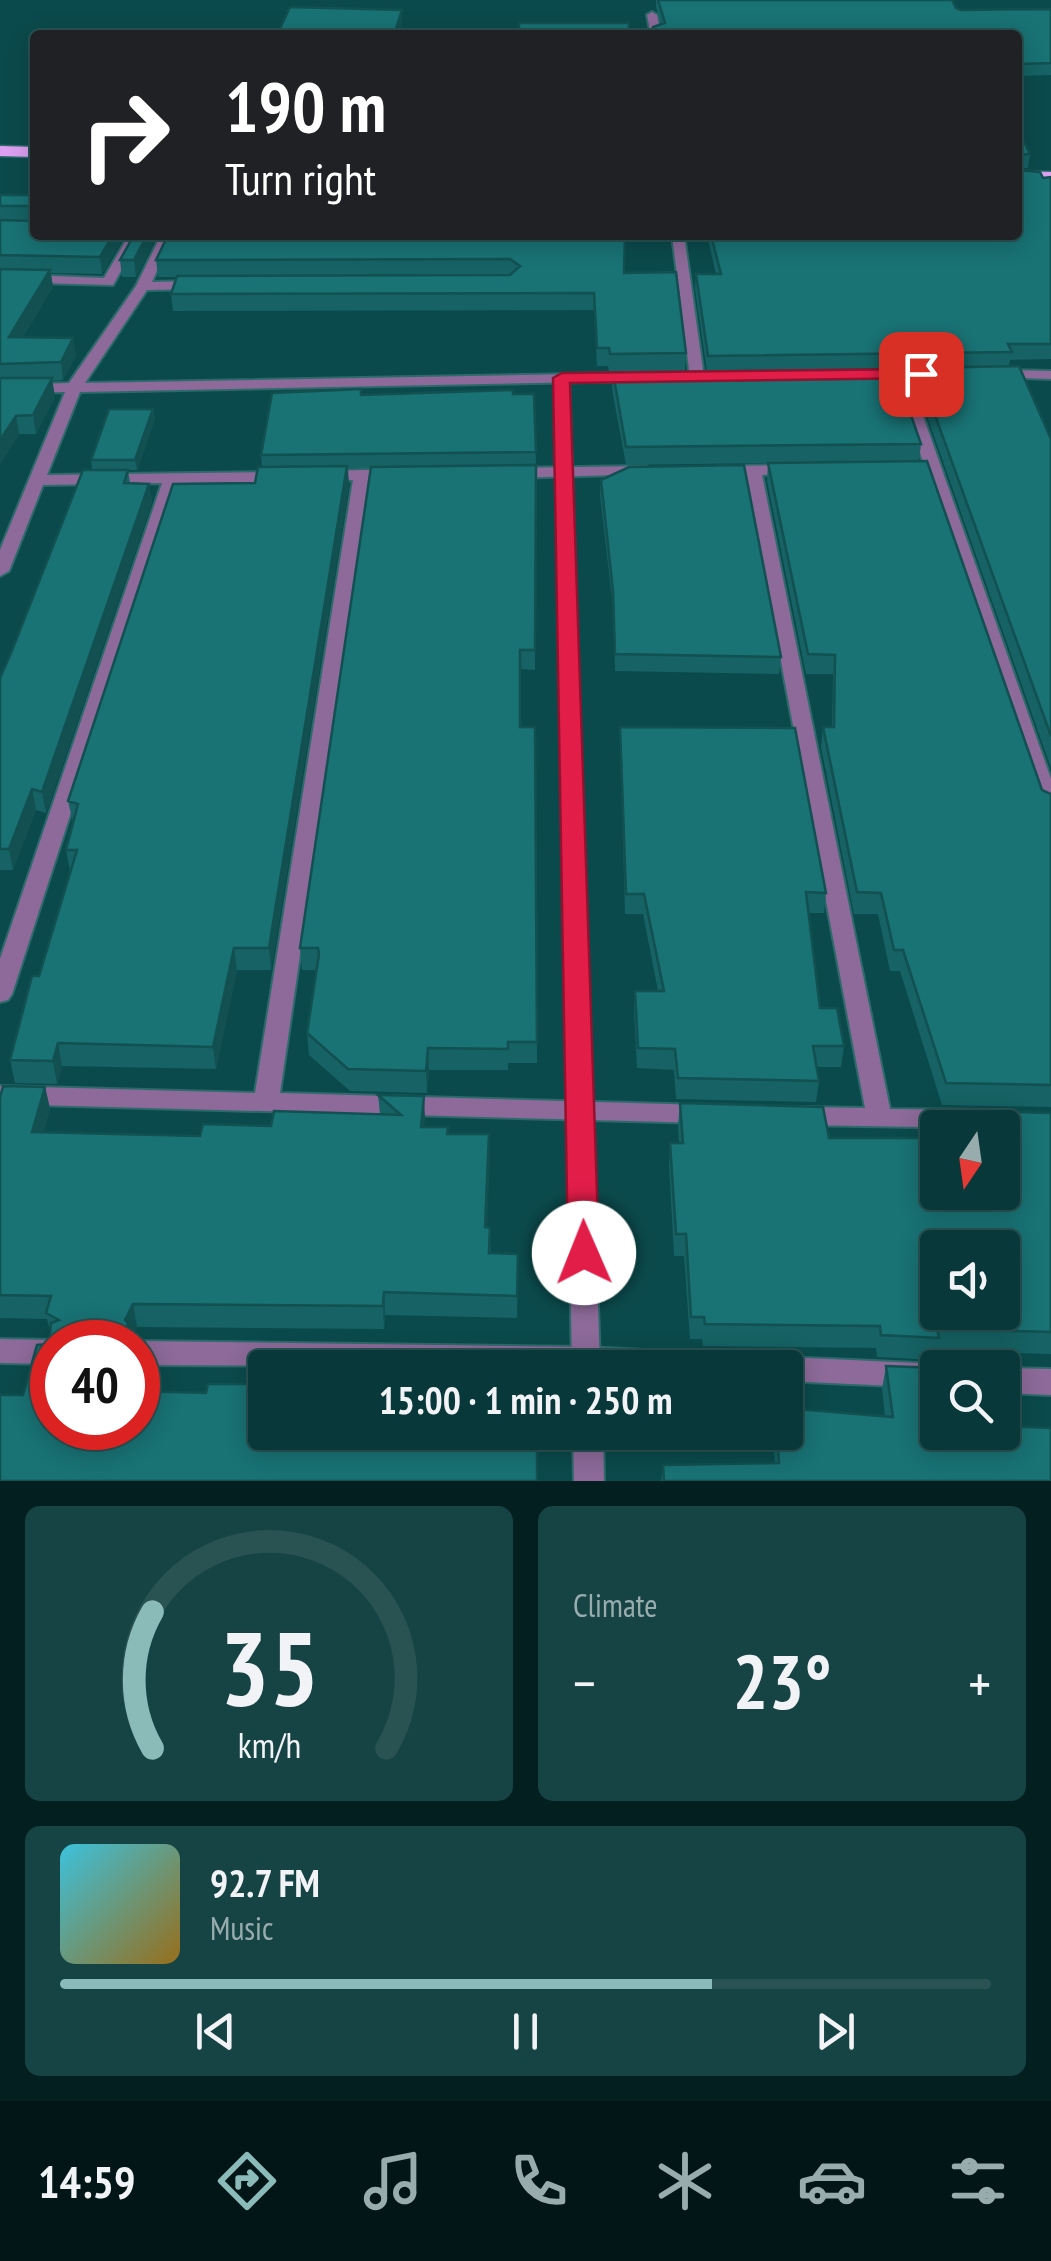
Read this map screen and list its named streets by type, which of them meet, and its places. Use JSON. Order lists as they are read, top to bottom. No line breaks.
{"north":"bottom","page":{"turn":["190 m","Turn right"],"limit":"40","trip":"15:00 · 1 min · 250 m","tile":"Climate","heat":["−","23°","+"],"song":["92.7 FM","Music"],"tabs":"14:59","gauge":["35","km/h"]}}
